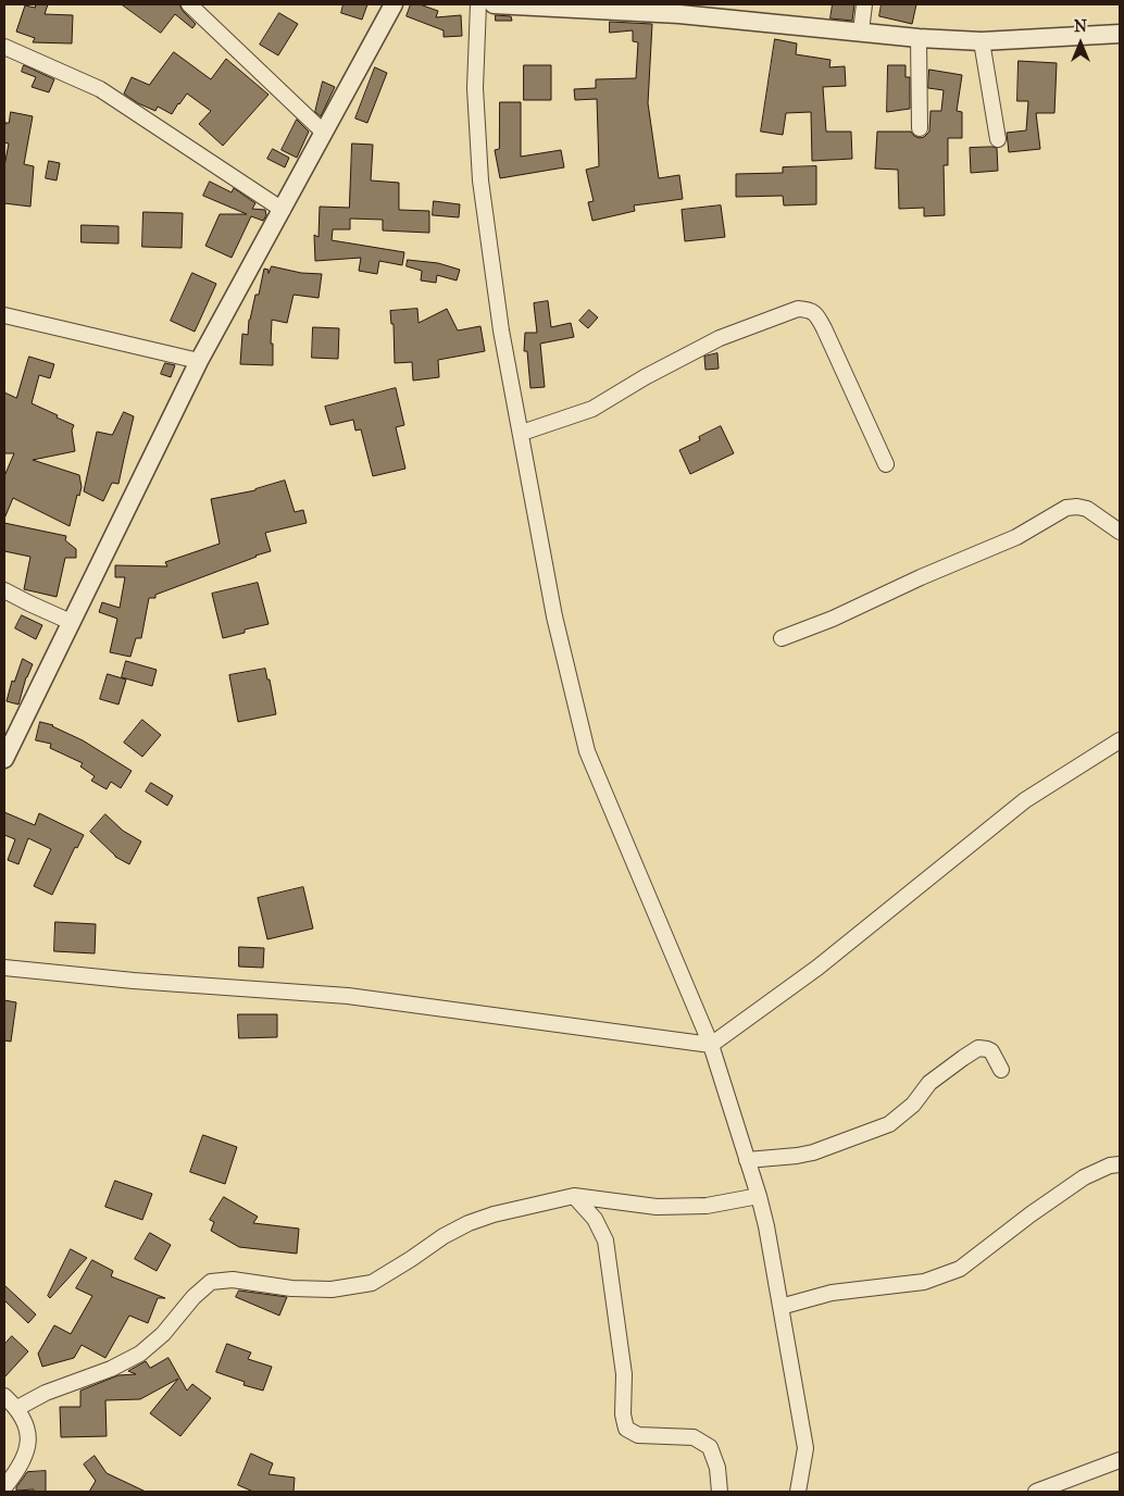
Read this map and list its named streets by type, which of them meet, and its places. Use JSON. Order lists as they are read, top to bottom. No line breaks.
{"north":"top"}
